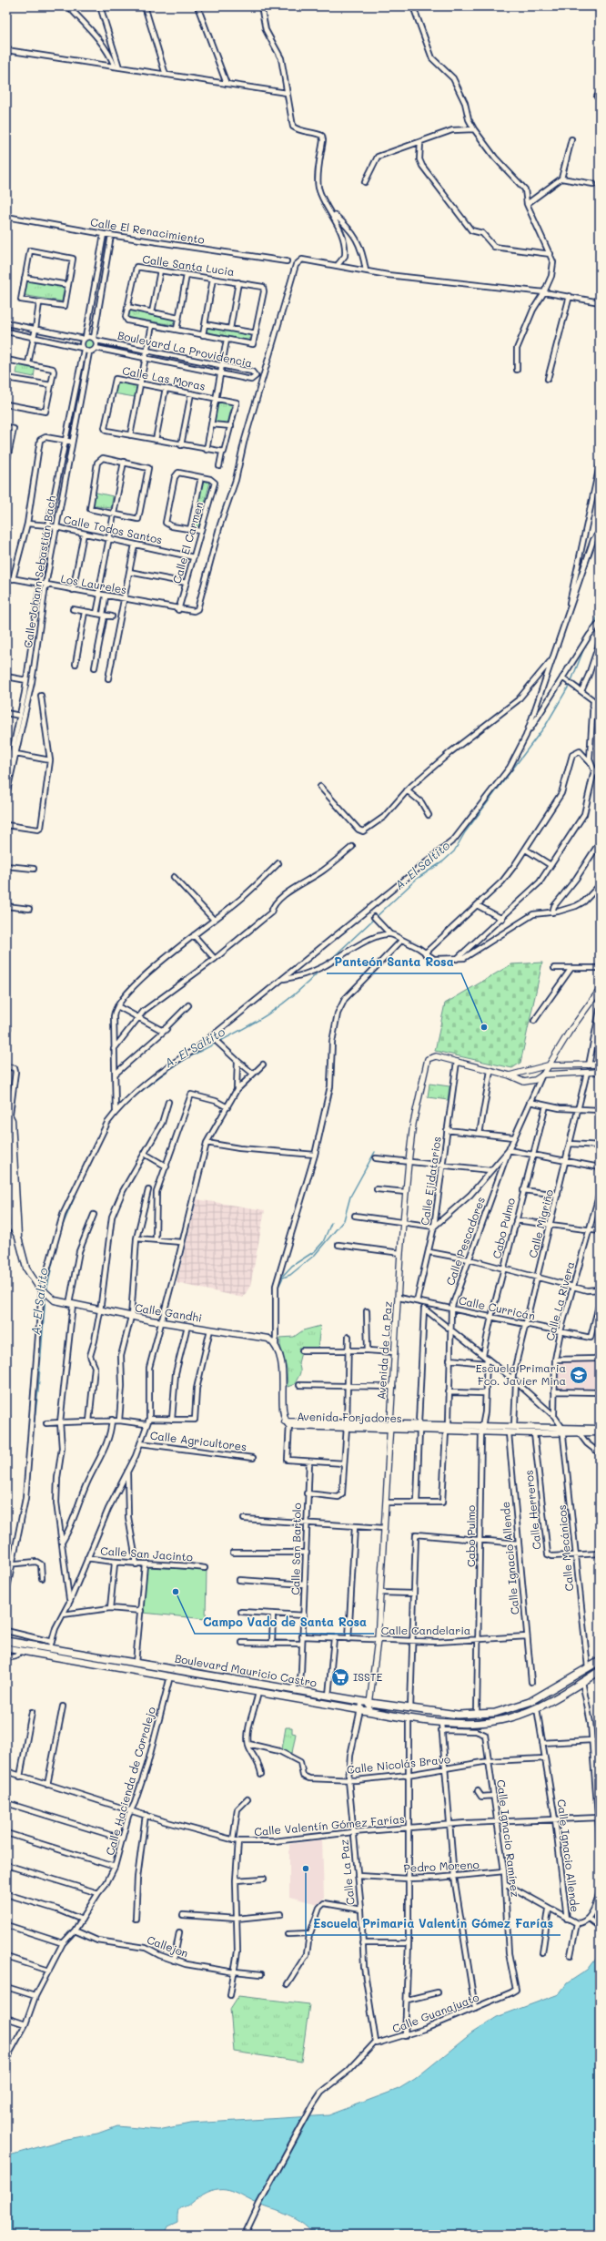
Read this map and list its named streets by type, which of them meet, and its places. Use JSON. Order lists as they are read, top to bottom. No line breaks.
{"streets":{"main road":["Calle Gandhi","Avenida Forjadores","Boulevard Mauricio Castro"],"street":["Calle El Renacimiento","Calle Santa Lucia","Boulevard La Providencia","Calle Las Moras","Calle Todos Santos","Calle El Carmen","Calle Johann Sebastián Bach","Los Laureles","Calle Ejidatarios","Calle Migriño","Cabo Pulmo","Calle Pescadores","Calle La Rivera","Calle Curricán","Avenida de La Paz","Calle Agricultores","Calle Herreros","Calle Mecánicos","Calle San Bartolo","Calle San Jacinto","Calle Ignacio Allende","Calle Candelaria","Calle Nicolás Bravo","Calle Hacienda de Corralejo","Calle Valentín Gómez Farías","Calle Ignacio Ramírez","Pedro Moreno","Calle La Paz","Callejon","Calle Guanajuato"]},"crossings":[["Boulevard La Providencia","Calle Johann Sebastián Bach"],["Calle Todos Santos","Calle El Carmen"],["Calle Todos Santos","Calle Johann Sebastián Bach"],["Calle El Carmen","Los Laureles"],["Calle Johann Sebastián Bach","Los Laureles"],["Calle Ejidatarios","Calle Curricán"],["Calle Ejidatarios","Avenida de La Paz"],["Calle Migriño","Calle Curricán"],["Cabo Pulmo","Calle Curricán"],["Cabo Pulmo","Avenida Forjadores"],["Cabo Pulmo","Calle Candelaria"],["Cabo Pulmo","Boulevard Mauricio Castro"],["Calle Pescadores","Calle Curricán"],["Calle Pescadores","Avenida Forjadores"],["Calle La Rivera","Calle Curricán"],["Calle Curricán","Avenida de La Paz"],["Avenida de La Paz","Avenida Forjadores"],["Avenida de La Paz","Calle Candelaria"],["Avenida de La Paz","Boulevard Mauricio Castro"],["Avenida Forjadores","Calle Herreros"],["Avenida Forjadores","Calle Mecánicos"],["Avenida Forjadores","Calle Ignacio Allende"],["Calle Herreros","Calle Mecánicos"],["Calle Mecánicos","Boulevard Mauricio Castro"],["Calle San Bartolo","Calle Candelaria"],["Calle San Bartolo","Boulevard Mauricio Castro"],["Calle Ignacio Allende","Calle Candelaria"],["Calle Ignacio Allende","Boulevard Mauricio Castro"],["Calle Ignacio Allende","Calle Nicolás Bravo"],["Calle Ignacio Allende","Calle Valentín Gómez Farías"],["Boulevard Mauricio Castro","Calle Hacienda de Corralejo"],["Boulevard Mauricio Castro","Calle La Paz"],["Calle Nicolás Bravo","Calle Ignacio Ramírez"],["Calle Nicolás Bravo","Calle La Paz"],["Calle Hacienda de Corralejo","Calle Valentín Gómez Farías"],["Calle Hacienda de Corralejo","Callejon"],["Calle Valentín Gómez Farías","Calle Ignacio Ramírez"],["Calle Valentín Gómez Farías","Calle La Paz"],["Calle Ignacio Ramírez","Pedro Moreno"],["Calle Ignacio Ramírez","Calle Guanajuato"],["Pedro Moreno","Calle La Paz"],["Calle La Paz","Calle Guanajuato"]],"water":["A. El Saltito"],"places":{"other":["Panteón Santa Rosa","Campo Vado de Santa Rosa","Escuela Primaria Valentín Gómez Farías"],"school or university":["Escuela Primaria Fco. Javier Mina"],"supermarket":["ISSTE"]}}
